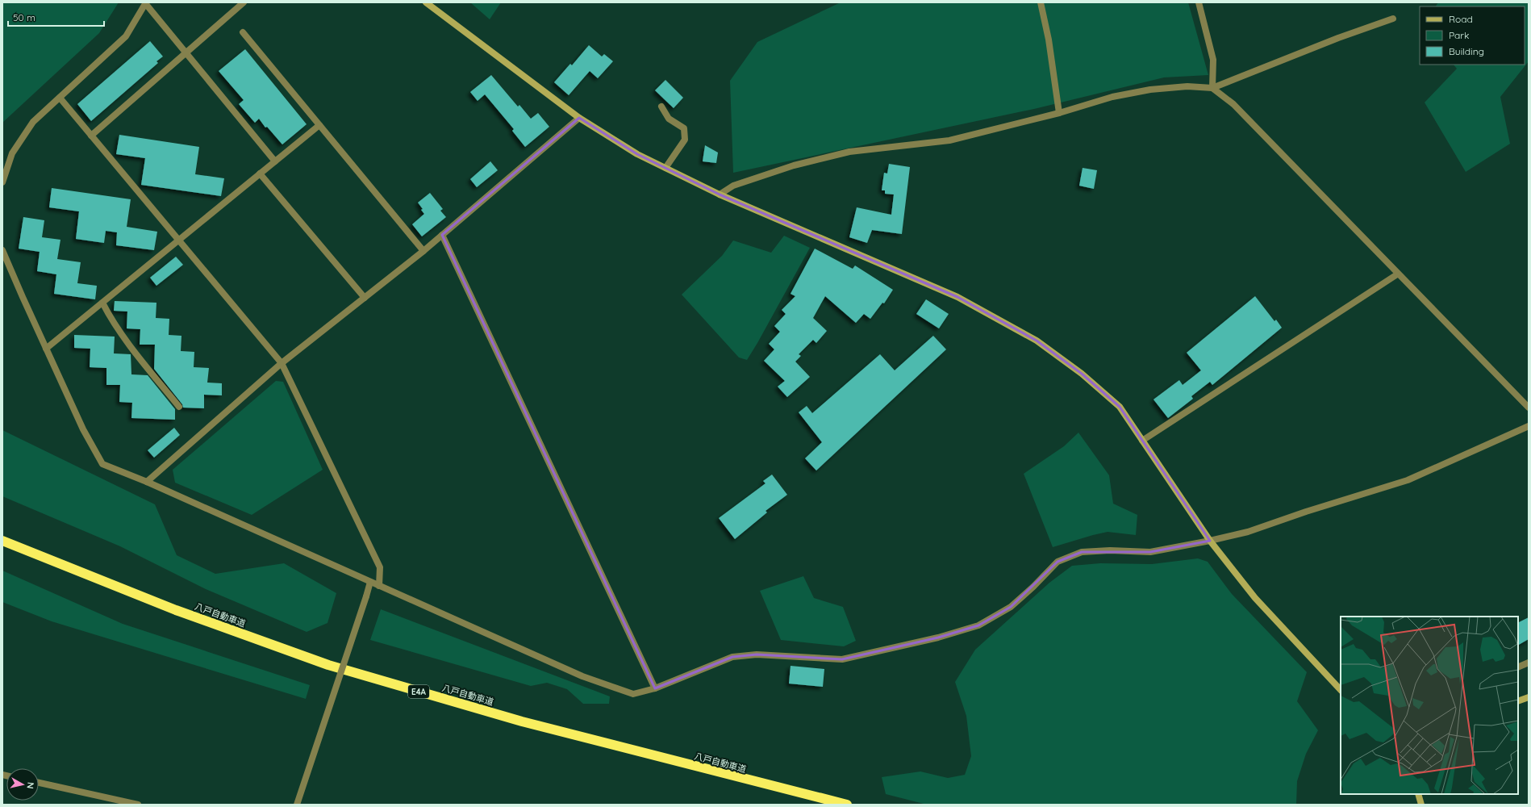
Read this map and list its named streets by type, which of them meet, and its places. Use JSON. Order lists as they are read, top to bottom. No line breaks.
{"streets":{"highway":["八戸自動車道","E4A"]},"legend":["Road","Park","Building"],"scale_bar":"50 m","north":"right"}
